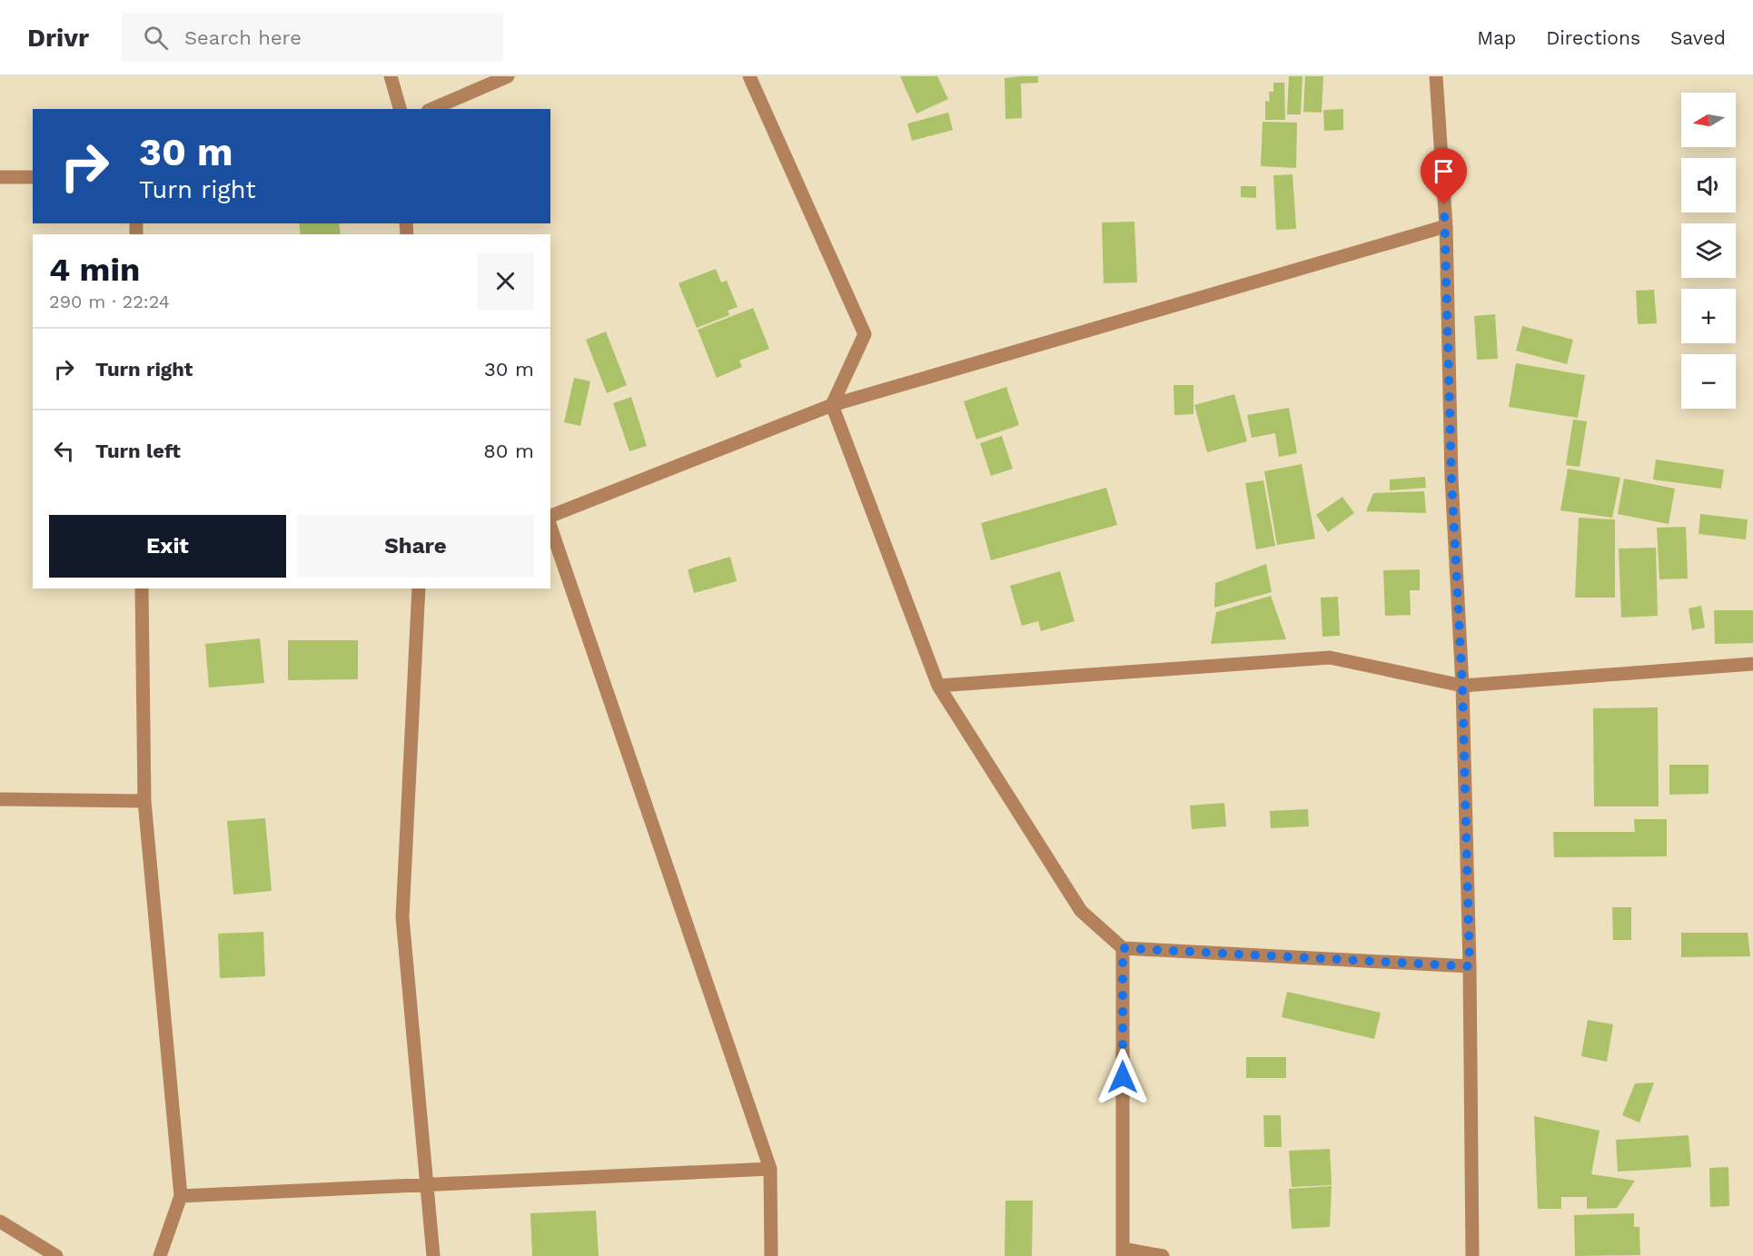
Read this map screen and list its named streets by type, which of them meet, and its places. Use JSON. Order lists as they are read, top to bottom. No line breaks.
{"north":"left","page":{"header":"Drivr","search":"Search here","nav":["Map","Directions","Saved"],"map_buttons":["+","−"],"turn":["30 m","Turn right"],"heading":["4 min","290 m · 22:24"],"list":[{"name":"Turn right","value":"30 m"},{"name":"Turn left","value":"80 m"}],"buttons":["Exit","Share"]}}
